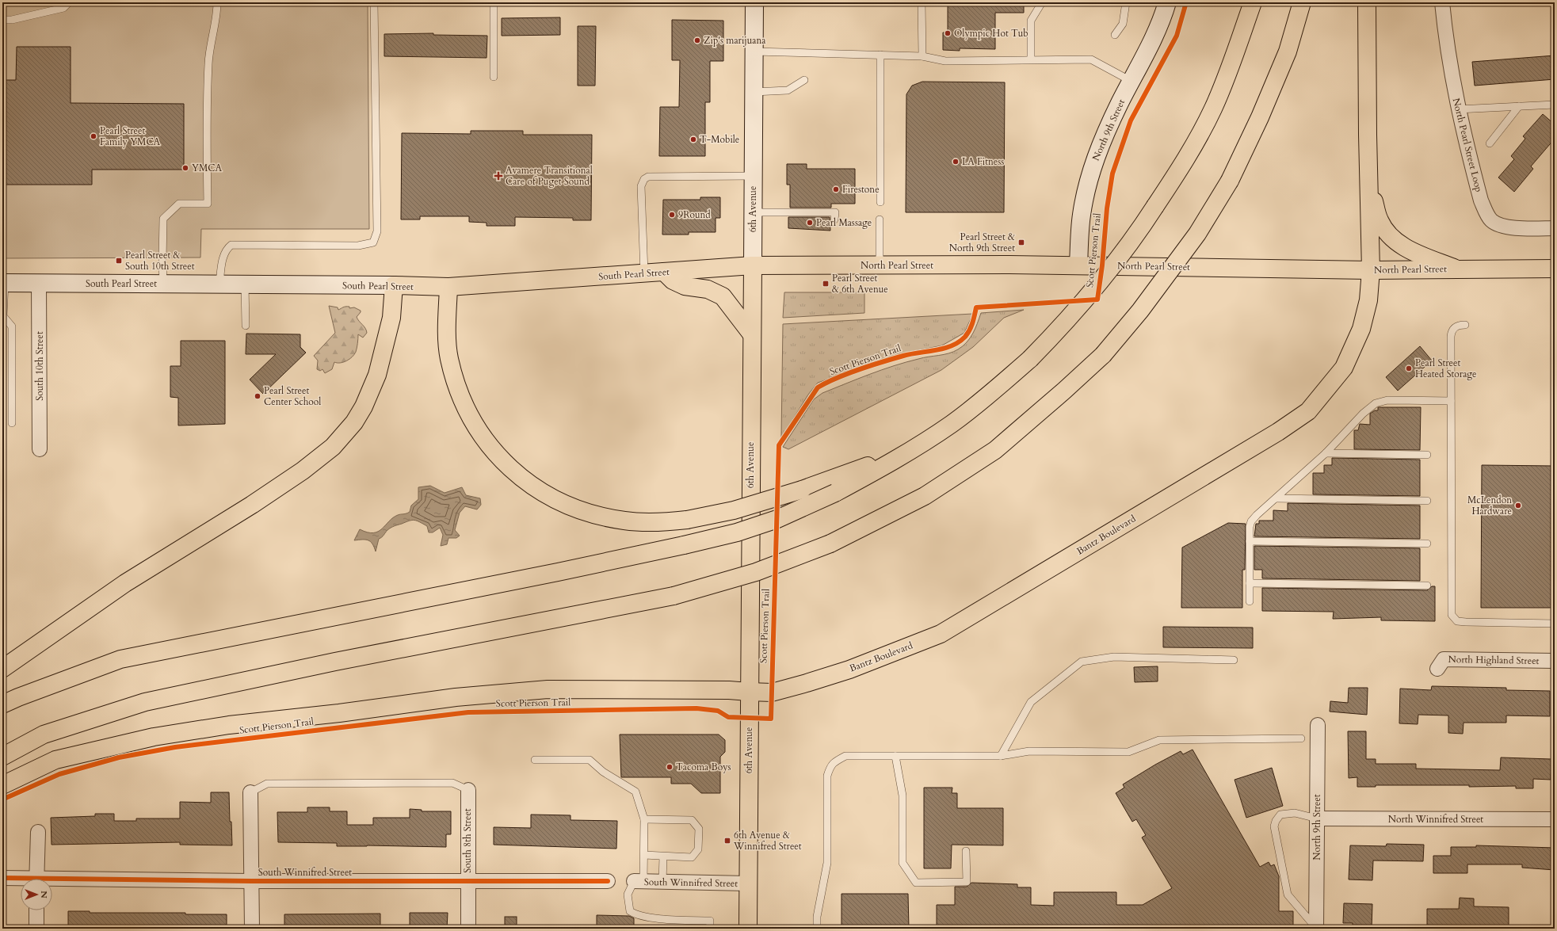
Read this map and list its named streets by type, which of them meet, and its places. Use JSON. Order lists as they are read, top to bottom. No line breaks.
{"streets":{"main road":["6th Avenue","North Pearl Street","South Pearl Street","Bantz Boulevard"],"street":["North 9th Street","North Pearl Street Loop","South 10th Street","North Highland Street","North Winnifred Street","South 8th Street","South Winnifred Street"],"cycle path":["Scott Pierson Trail"]},"crossings":[["North 9th Street","North Pearl Street"],["North 9th Street","North Winnifred Street"],["6th Avenue","North Pearl Street"],["6th Avenue","South Pearl Street"],["6th Avenue","Bantz Boulevard"],["6th Avenue","South Winnifred Street"],["North Pearl Street","South Pearl Street"],["North Pearl Street","Bantz Boulevard"],["South Pearl Street","South 10th Street"],["South 8th Street","South Winnifred Street"]],"places":{"other":["Olympic Hot Tub","Zip's marijuana","Pearl Street Family YMCA","T-Mobile","LA Fitness","YMCA","Firestone","9Round","Pearl Massage","Pearl Street Heated Storage","Pearl Street Center School","McLendon Hardware","Tacoma Boys"],"health":["Avamere Transitional Care of Puget Sound"],"transit":["Pearl Street & North 9th Street","Pearl Street & South 10th Street","Pearl Street & 6th Avenue","6th Avenue & Winnifred Street"]},"north":"right"}
